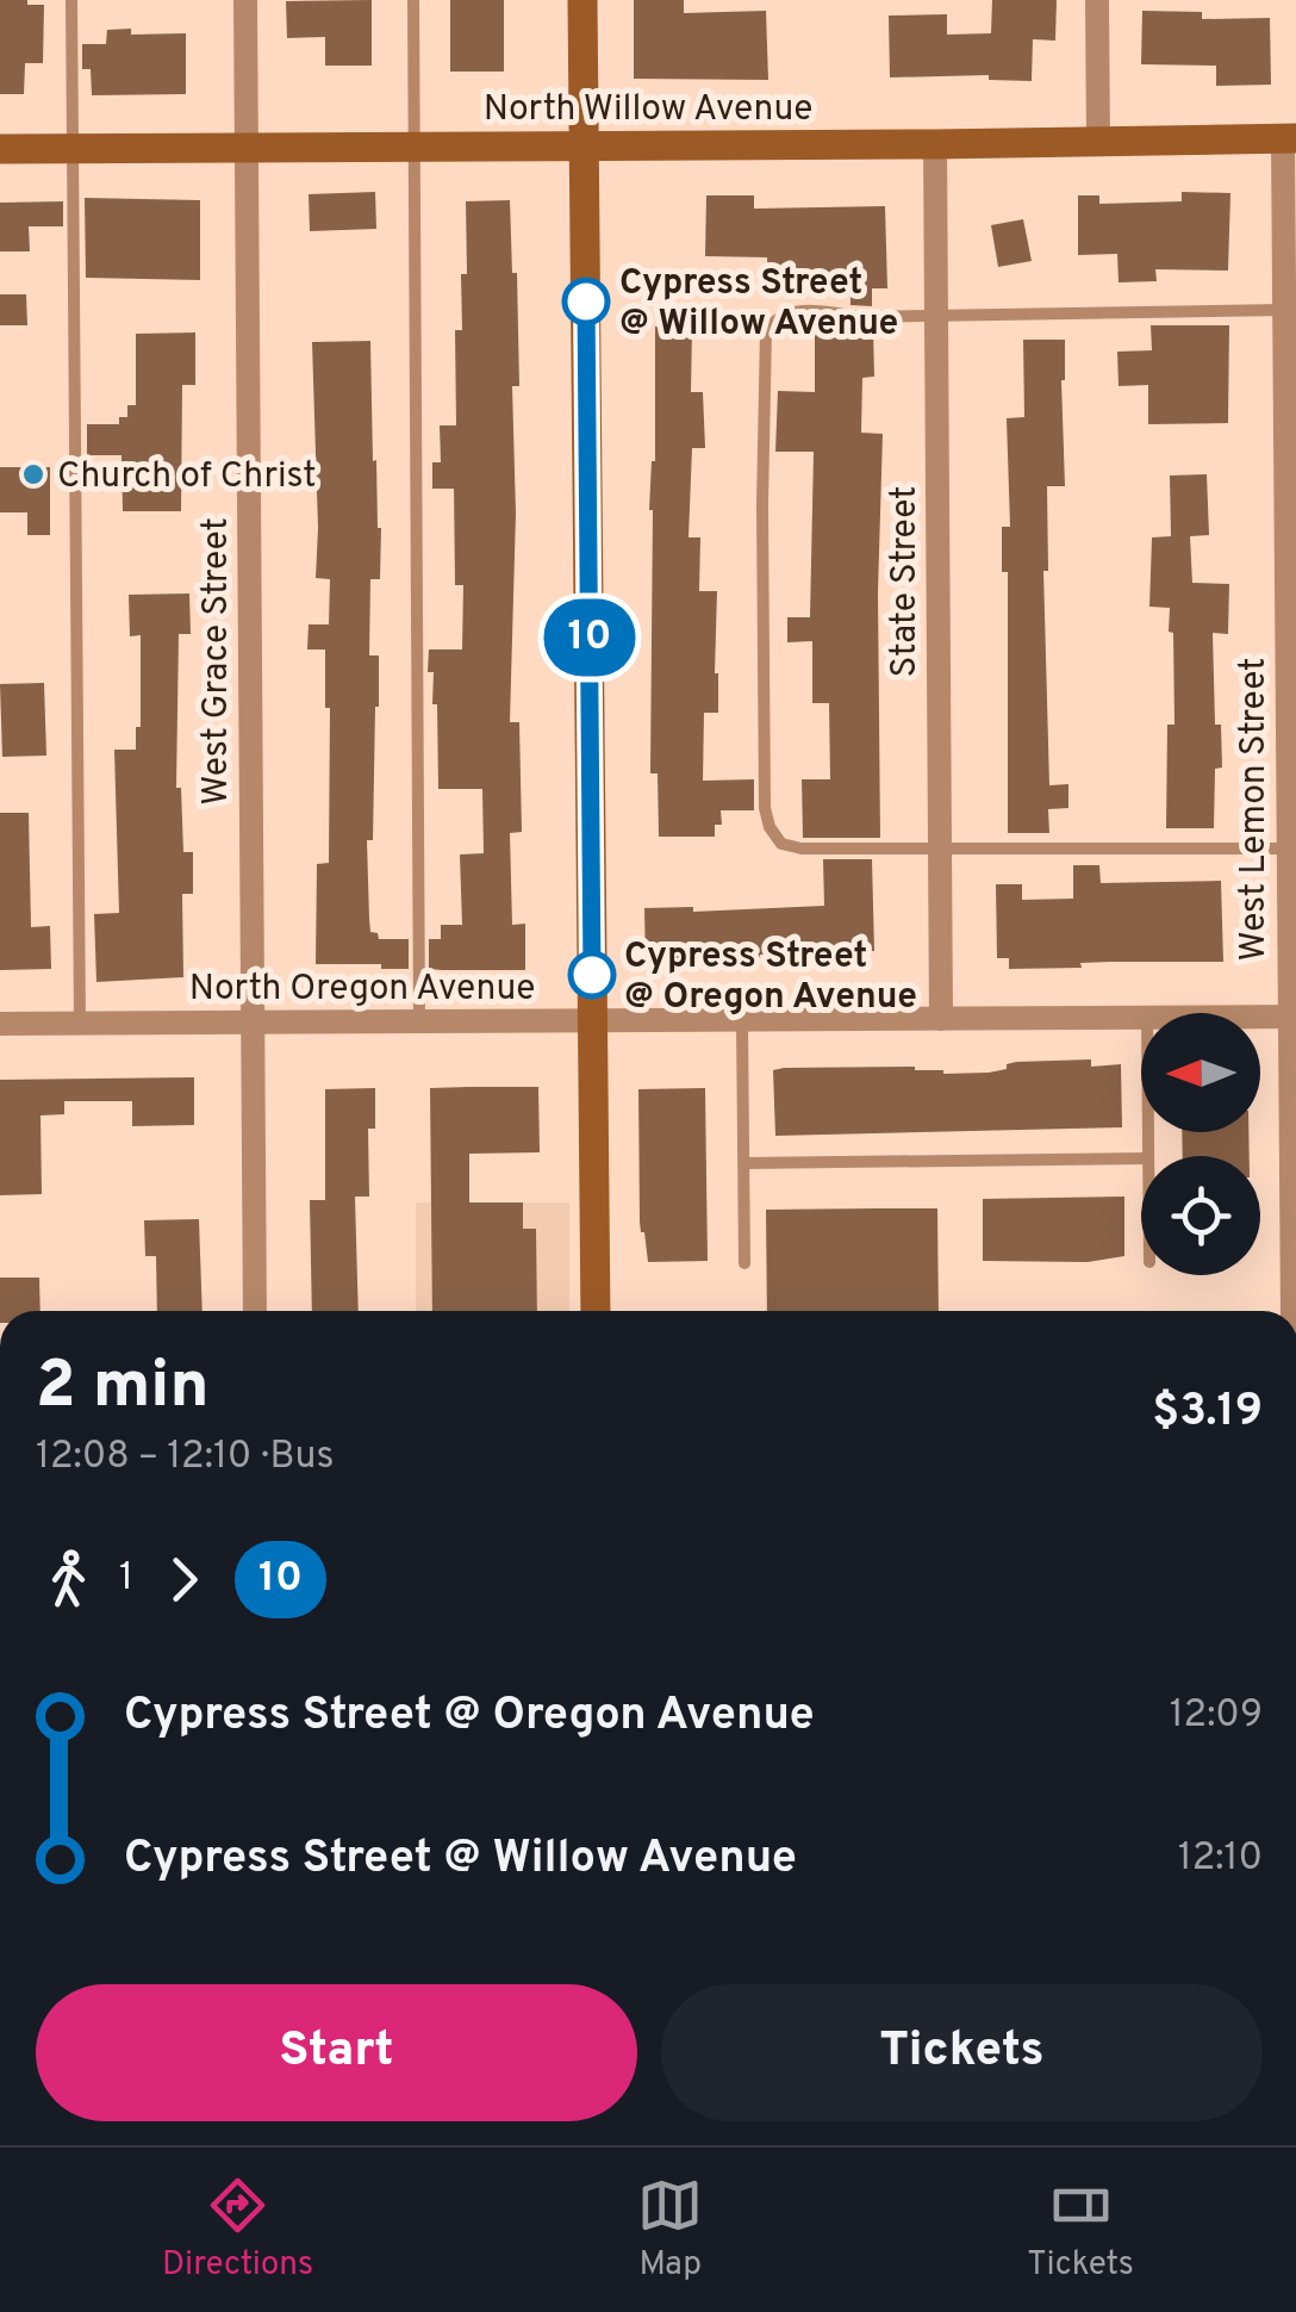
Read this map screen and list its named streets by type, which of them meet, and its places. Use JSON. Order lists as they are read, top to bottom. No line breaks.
{"streets":{"street":["North Willow Avenue","State Street","West Grace Street","West Lemon Street","North Oregon Avenue"]},"crossings":[["North Willow Avenue","State Street"],["North Willow Avenue","West Grace Street"],["North Willow Avenue","West Lemon Street"],["State Street","North Oregon Avenue"],["West Grace Street","North Oregon Avenue"],["West Lemon Street","North Oregon Avenue"]],"places":["Cypress Street @ Willow Avenue","Church of Christ","Cypress Street @ Oregon Avenue"],"lines":["bus line 10"],"north":"left","page":{"on_map":"10","heading":["2 min","12:08 – 12:10 · Bus","$3.19"],"legs":["1","10"],"list":[{"name":"Cypress Street @ Oregon Avenue","value":"12:09"},{"name":"Cypress Street @ Willow Avenue","value":"12:10"}],"buttons":["Start","Tickets"],"tabs":["Directions","Map","Tickets"]}}
